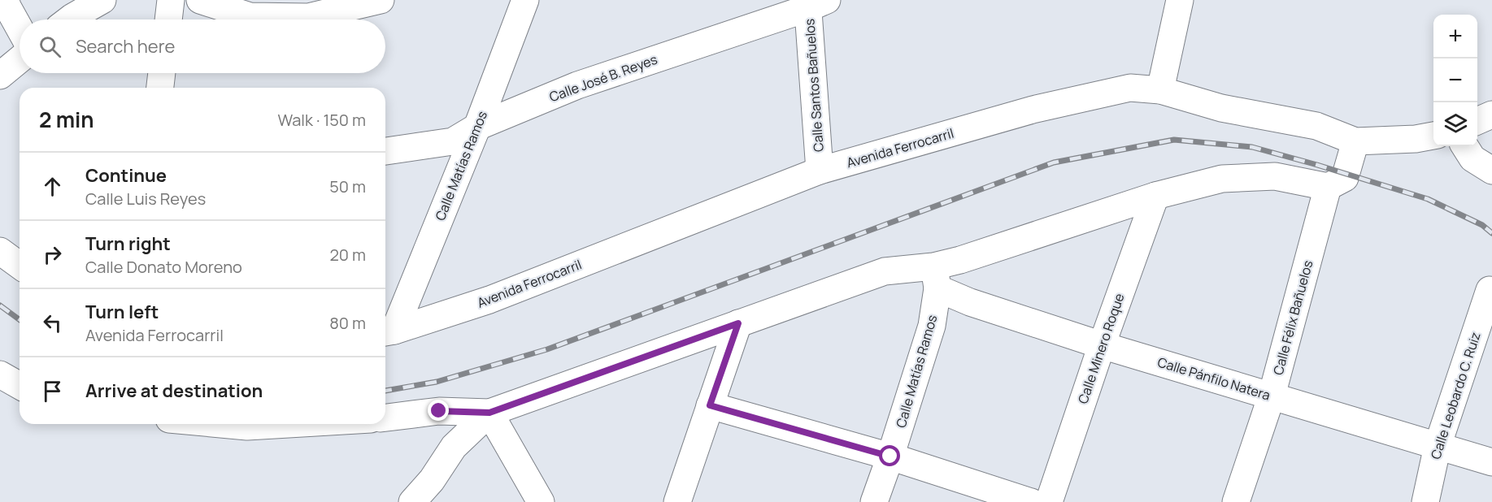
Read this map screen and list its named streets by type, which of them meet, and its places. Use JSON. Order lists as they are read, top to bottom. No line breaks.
{"streets":{"street":["Calle José B. Reyes","Calle Santos Bañuelos","Avenida Ferrocarril","Calle Matías Ramos","Calle Félix Bañuelos","Calle Minero Roque","Calle Pánfilo Natera","Calle Leobardo C. Ruiz"]},"crossings":[["Calle José B. Reyes","Calle Santos Bañuelos"],["Calle José B. Reyes","Calle Matías Ramos"],["Calle Santos Bañuelos","Avenida Ferrocarril"],["Avenida Ferrocarril","Calle Matías Ramos"],["Calle Matías Ramos","Calle Pánfilo Natera"],["Calle Félix Bañuelos","Calle Pánfilo Natera"],["Calle Minero Roque","Calle Pánfilo Natera"],["Calle Pánfilo Natera","Calle Leobardo C. Ruiz"]],"page":{"map_buttons":["+","−"],"search":"Search here","heading":["2 min","Walk · 150 m"],"list":[["Continue","Calle Luis Reyes","50 m"],["Turn right","Calle Donato Moreno","20 m"],["Turn left","Avenida Ferrocarril","80 m"],"Arrive at destination"]}}
